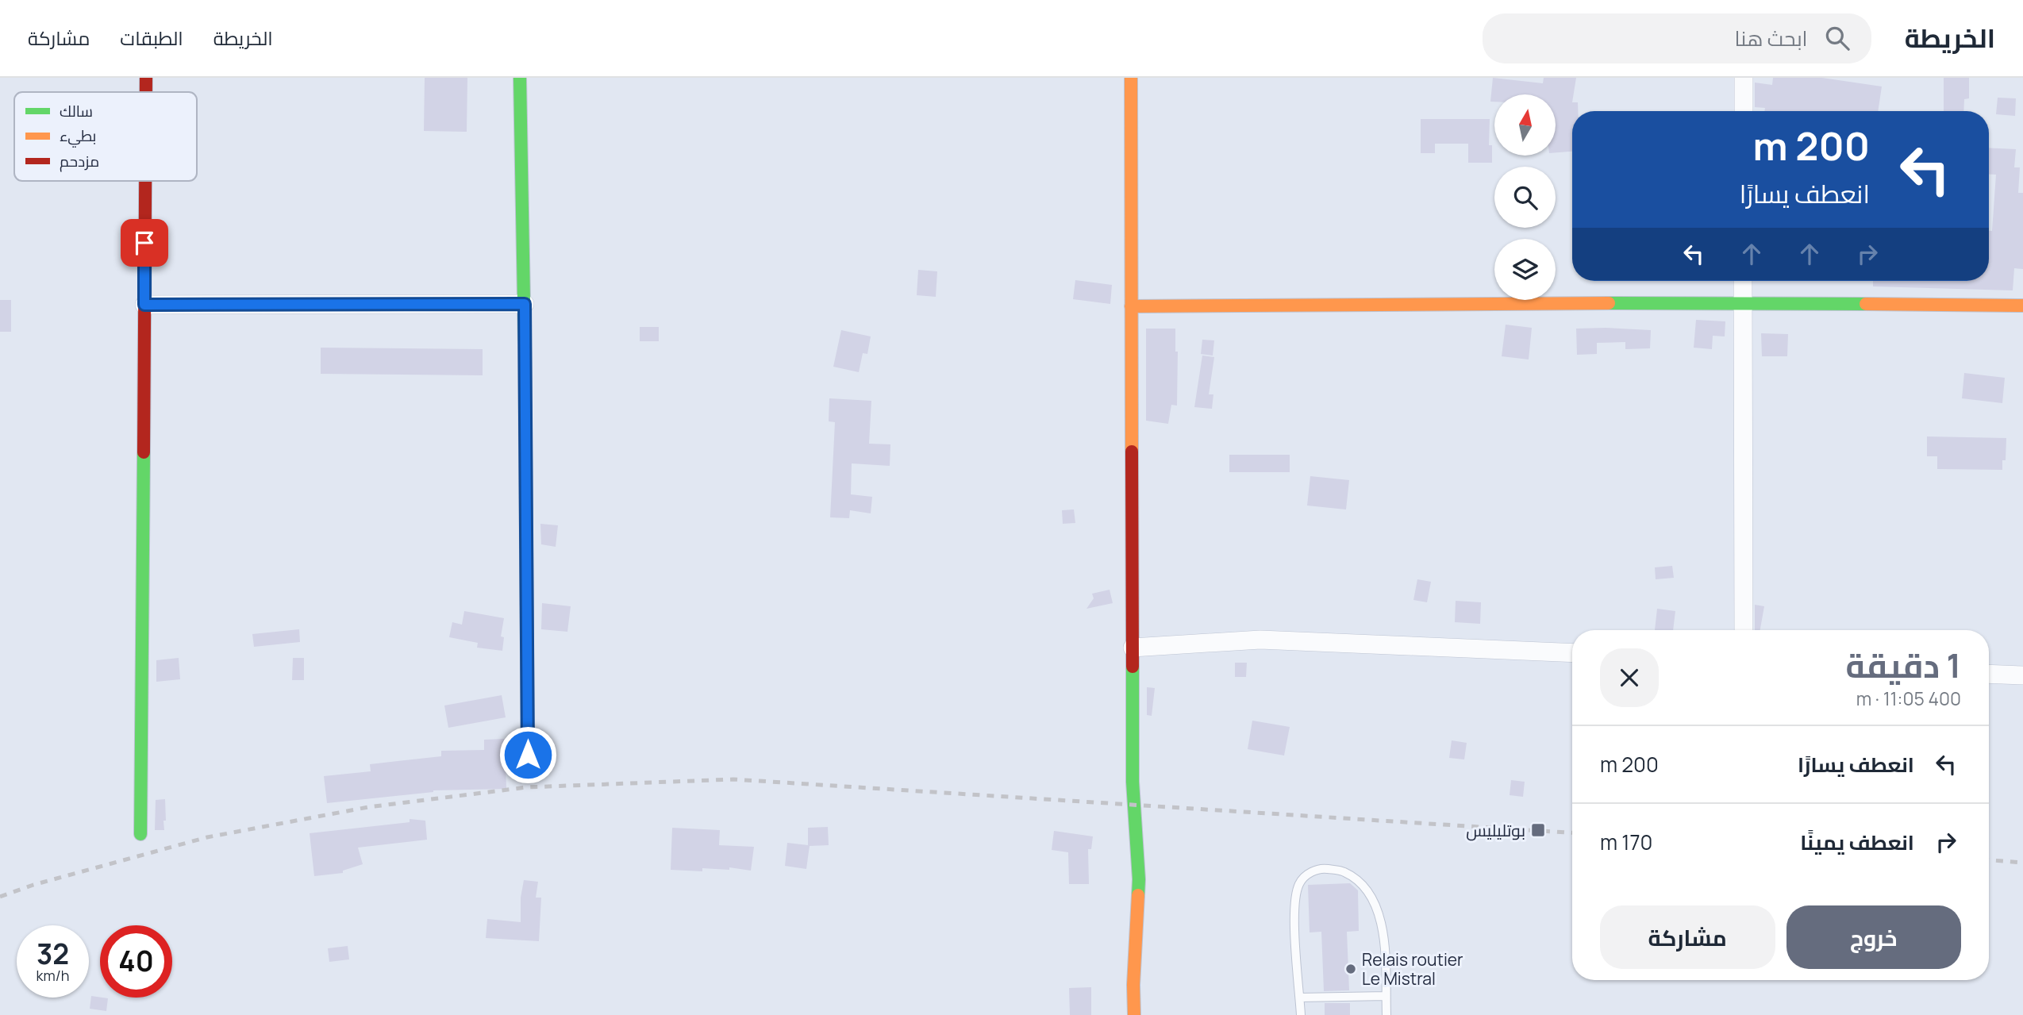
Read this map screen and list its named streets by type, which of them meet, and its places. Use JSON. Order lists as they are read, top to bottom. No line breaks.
{"places":{"transit":["بوتليليس"],"other":["Relais routier Le Mistral"]},"legend":["سالك","بطيء","مزدحم"],"north":"top","page":{"header":"الخريطة","search":"ابحث هنا","nav":["الخريطة","الطبقات","مشاركة"],"turn":["200 m","انعطف يسارًا"],"heading":["1 دقيقة","400 m · 11:05"],"list":[{"name":"انعطف يسارًا","value":"200 m"},{"name":"انعطف يمينًا","value":"170 m"}],"buttons":["خروج","مشاركة"],"speed":"32 km/h","limit":"40"}}
